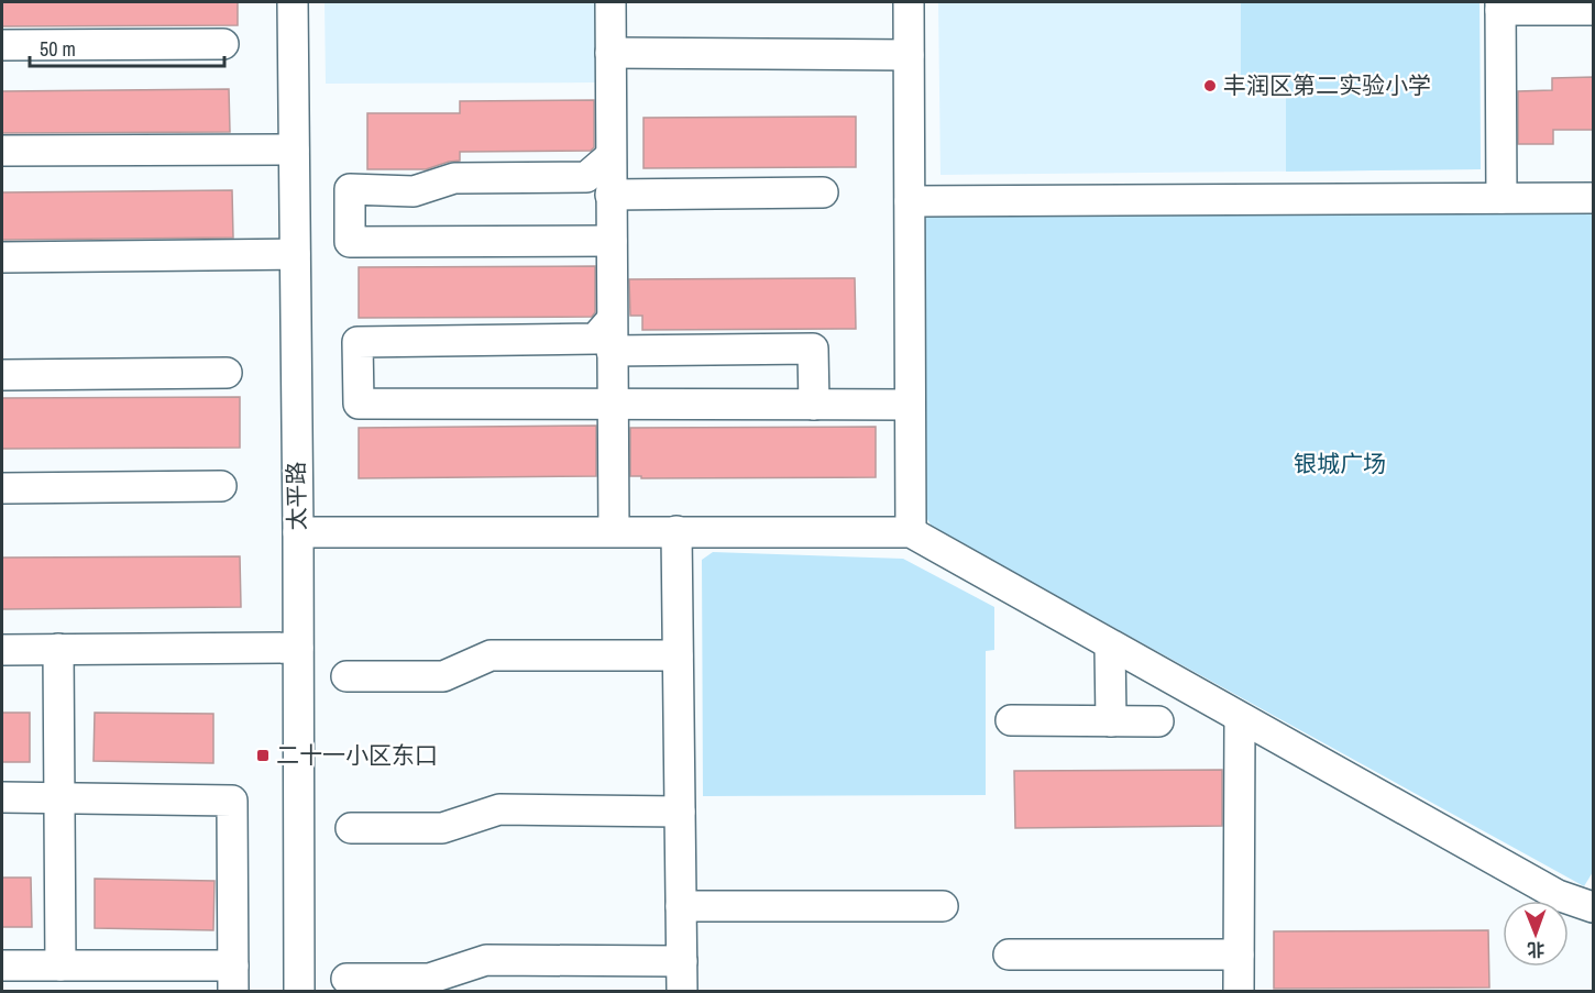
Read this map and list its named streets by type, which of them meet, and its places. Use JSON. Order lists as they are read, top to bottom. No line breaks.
{"streets":{"street":["太平路"]},"parks":["银城广场"],"places":{"other":["丰润区第二实验小学"],"transit":["二十一小区东口"]},"scale_bar":"50 m","north":"bottom"}
